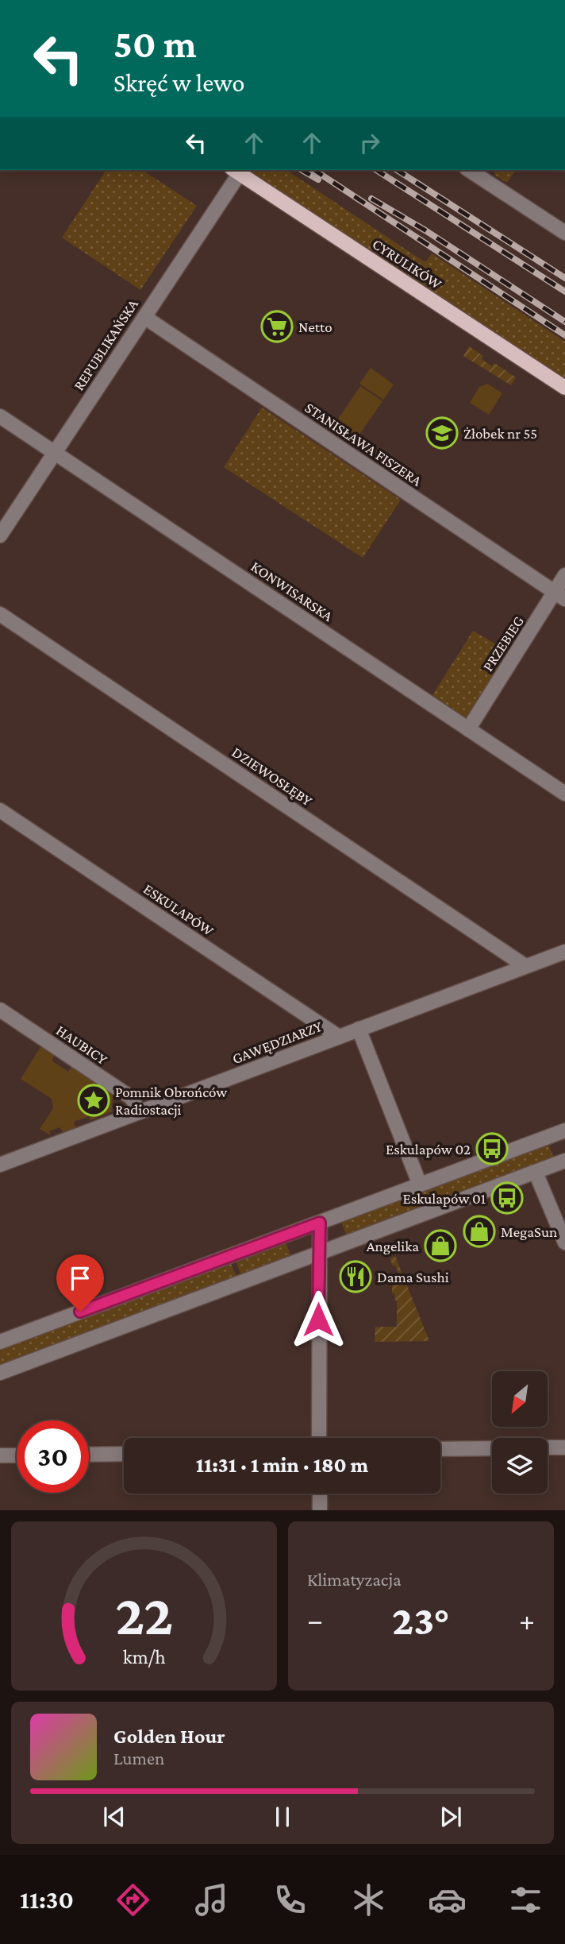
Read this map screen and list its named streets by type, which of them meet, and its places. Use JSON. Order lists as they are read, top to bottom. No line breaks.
{"streets":{"main road":["CYRULIKÓW"],"street":["REPUBLIKAŃSKA","STANISŁAWA FISZERA","KONWISARSKA","PRZEBIEG","DZIEWOSŁĘBY","ESKULAPÓW","GAWĘDZIARZY","HAUBICY"]},"crossings":[["CYRULIKÓW","REPUBLIKAŃSKA"],["REPUBLIKAŃSKA","STANISŁAWA FISZERA"],["REPUBLIKAŃSKA","KONWISARSKA"],["STANISŁAWA FISZERA","PRZEBIEG"],["KONWISARSKA","PRZEBIEG"],["DZIEWOSŁĘBY","GAWĘDZIARZY"],["ESKULAPÓW","GAWĘDZIARZY"],["GAWĘDZIARZY","HAUBICY"]],"places":{"supermarket":["Netto"],"school or university":["Żłobek nr 55"],"place":["Pomnik Obrońców Radiostacji"],"bus stop":["Eskulapów 02","Eskulapów 01"],"shop":["MegaSun","Angelika"],"restaurant":["Dama Sushi"]},"north":"bottom left","page":{"turn":["50 m","Skręć w lewo"],"limit":"30","trip":"11:31 · 1 min · 180 m","tile":"Klimatyzacja","heat":["−","23°","+"],"song":["Golden Hour","Lumen"],"tabs":"11:30","gauge":["22","km/h"]}}
